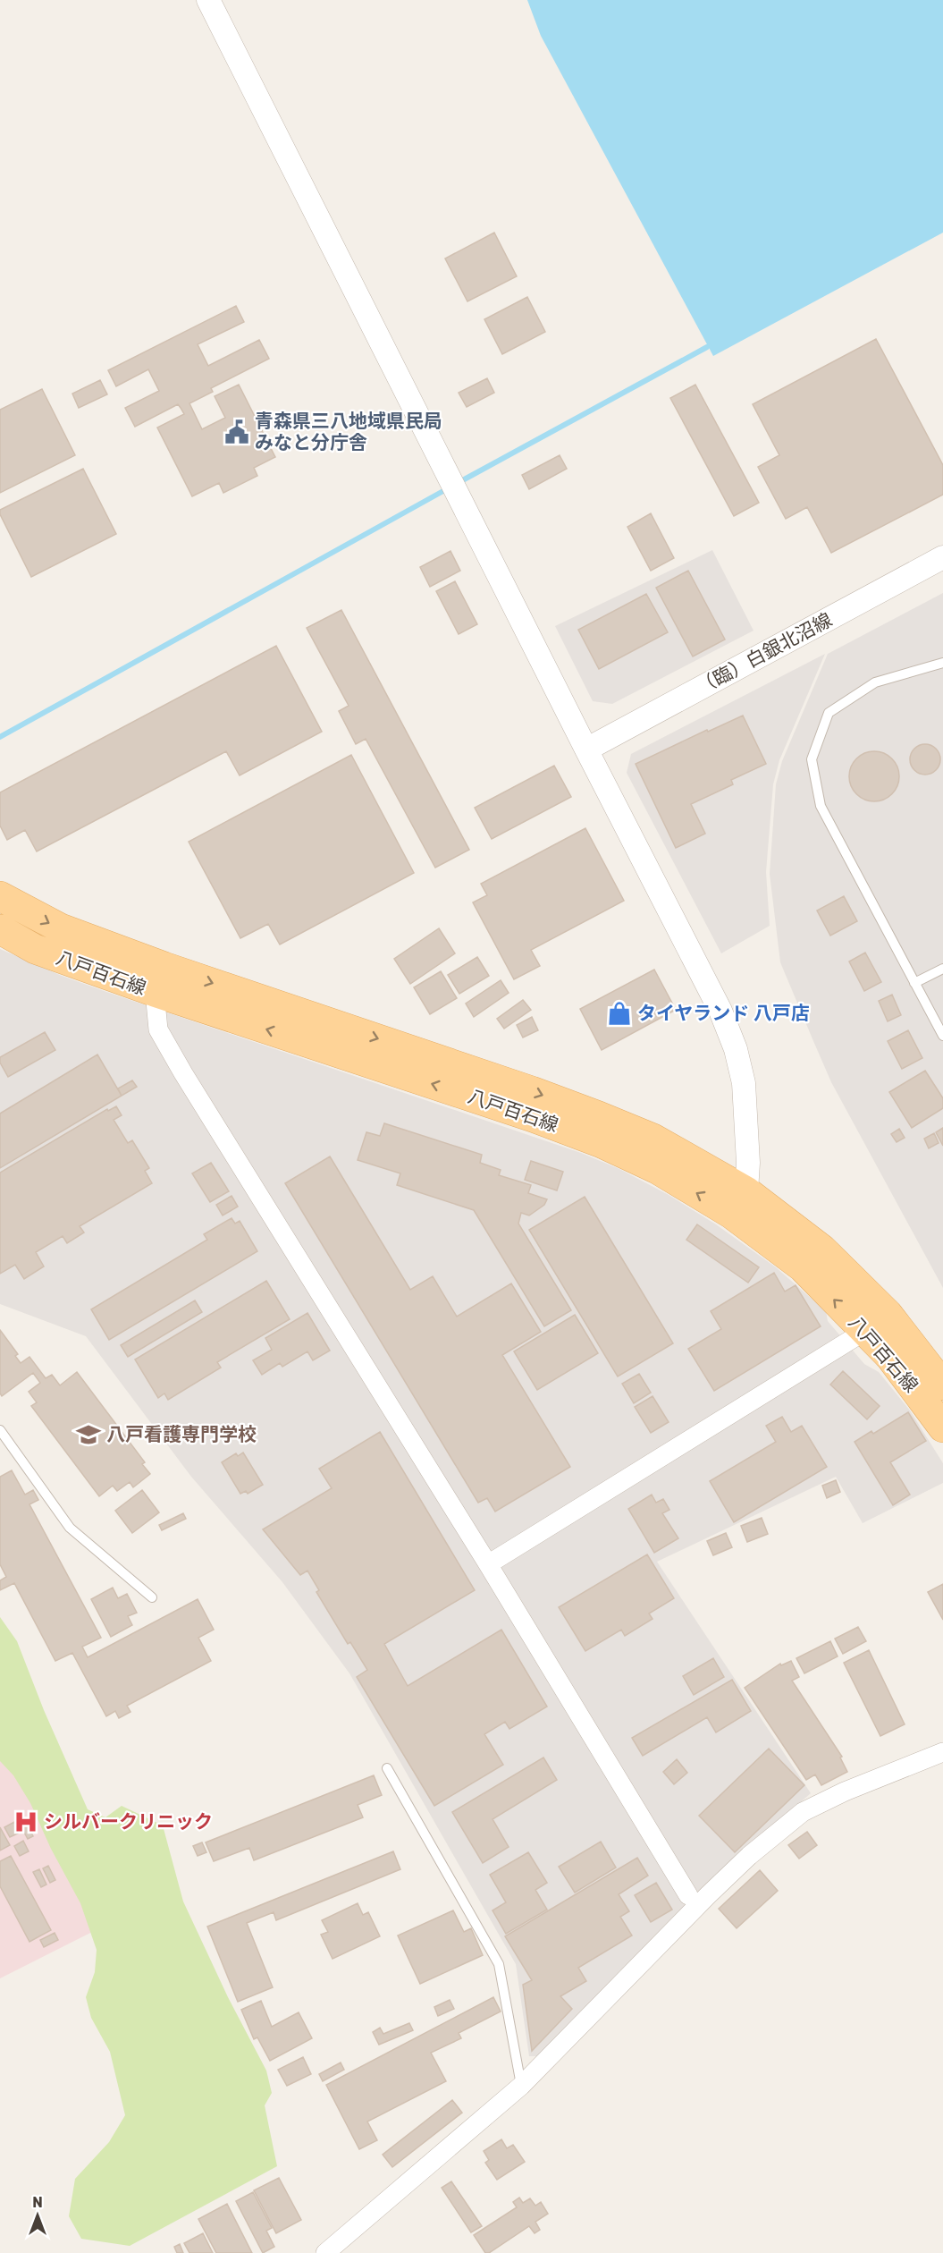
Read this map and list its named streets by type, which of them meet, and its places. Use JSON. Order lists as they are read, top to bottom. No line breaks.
{"streets":{"main road":["八戸百石線"],"street":["（臨）白銀北沼線"]},"places":{"public building":["青森県三八地域県民局 みなと分庁舎"],"shop":["タイヤランド 八戸店"],"school or university":["八戸看護専門学校"],"hospital":["シルバークリニック"]},"north":"top"}
